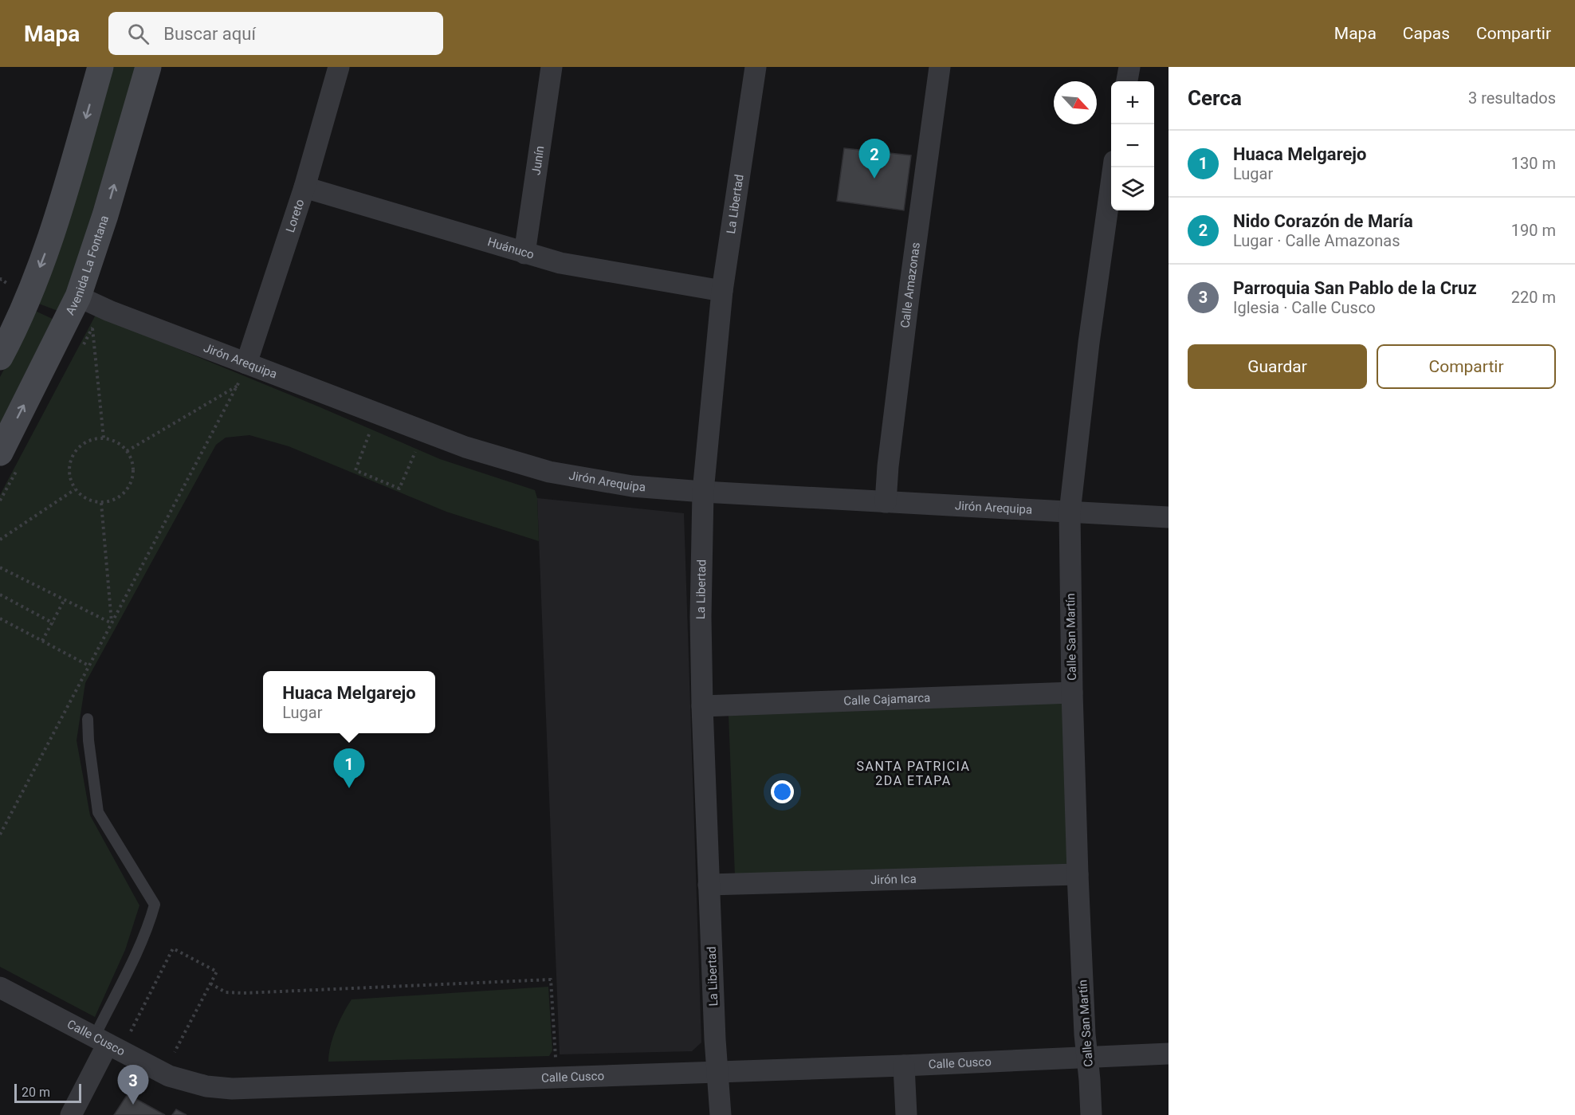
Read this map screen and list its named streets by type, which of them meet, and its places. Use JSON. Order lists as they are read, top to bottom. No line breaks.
{"streets":{"main road":["Avenida La Fontana"],"street":["Junín","La Libertad","Loreto","Huánuco","Calle Amazonas","Jirón Arequipa","Calle San Martín","Calle Cajamarca","Jirón Ica","Calle Cusco"]},"crossings":[["Junín","Huánuco"],["La Libertad","Huánuco"],["La Libertad","Jirón Arequipa"],["La Libertad","Calle Cajamarca"],["La Libertad","Jirón Ica"],["La Libertad","Calle Cusco"],["Loreto","Huánuco"],["Loreto","Jirón Arequipa"],["Avenida La Fontana","Jirón Arequipa"],["Calle Amazonas","Jirón Arequipa"],["Jirón Arequipa","Calle San Martín"],["Calle San Martín","Calle Cajamarca"],["Calle San Martín","Jirón Ica"],["Calle San Martín","Calle Cusco"]],"districts":["SANTA PATRICIA 2DA ETAPA"],"scale_bar":"20 m","north":"bottom right","page":{"header":"Mapa","search":"Buscar aquí","nav":["Mapa","Capas","Compartir"],"heading":["Cerca","3 resultados"],"map_buttons":["+","−"],"list":[{"mark":"1","name":"Huaca Melgarejo","note":"Lugar","value":"130 m"},{"mark":"2","name":"Nido Corazón de María","note":"Lugar · Calle Amazonas","value":"190 m"},{"mark":"3","name":"Parroquia San Pablo de la Cruz","note":"Iglesia · Calle Cusco","value":"220 m"}],"pins":["2","1","3"],"buttons":["Guardar","Compartir"],"popup":["Huaca Melgarejo","Lugar"],"scale":"20 m"}}
